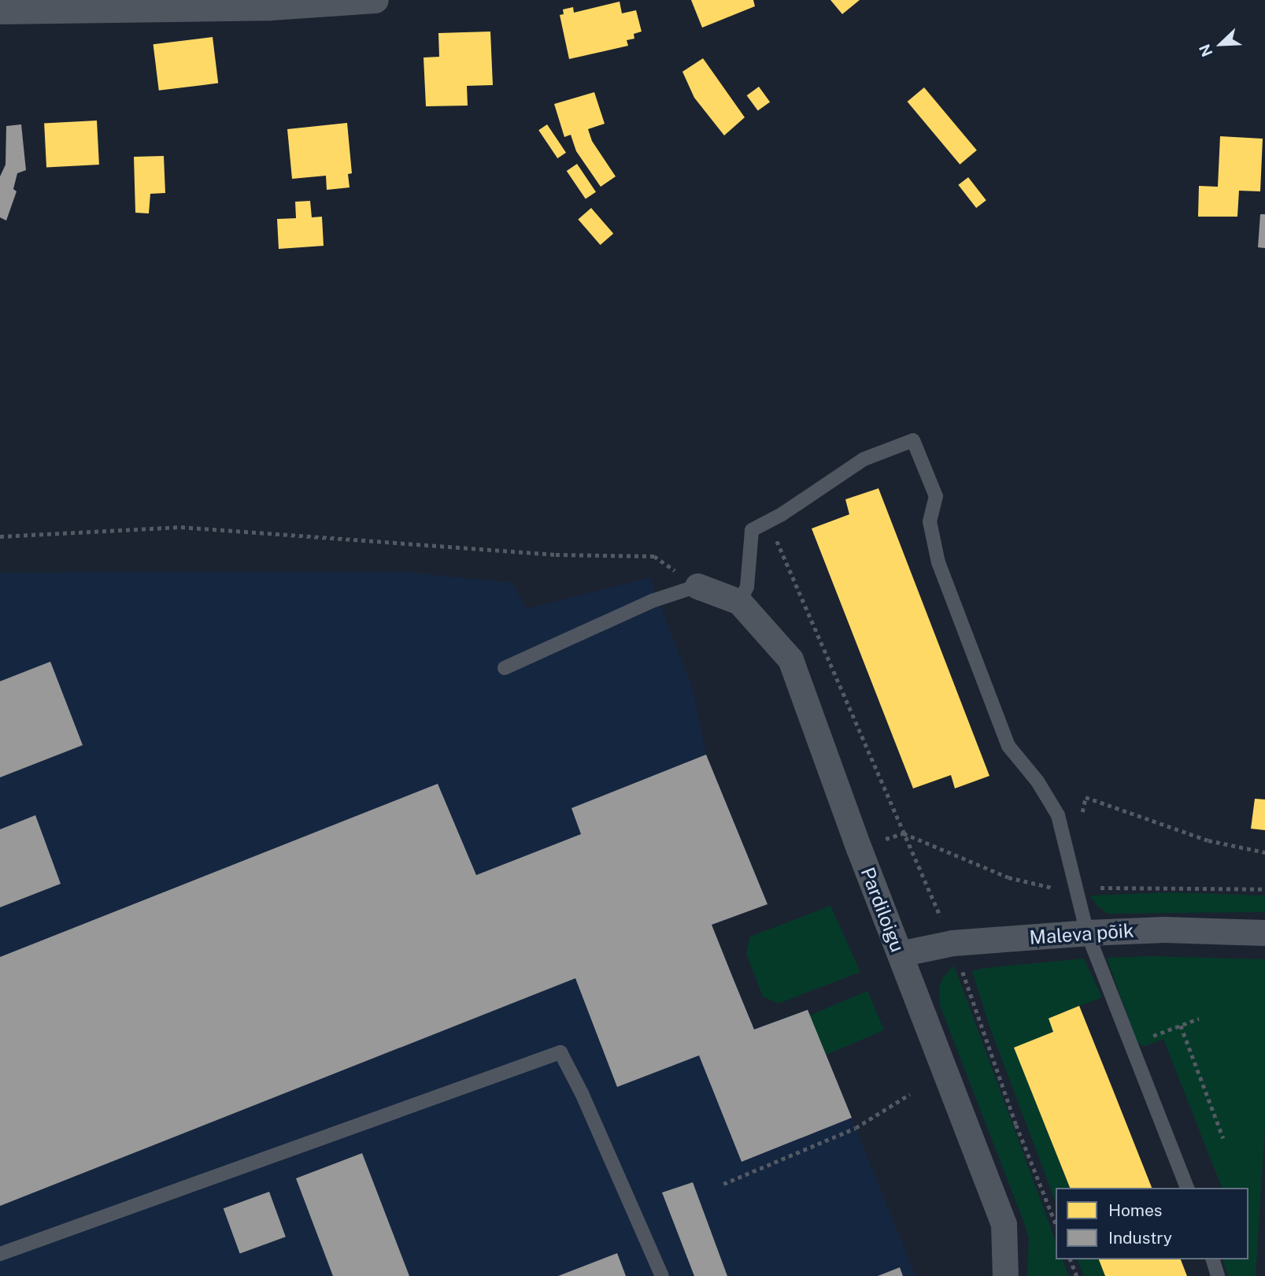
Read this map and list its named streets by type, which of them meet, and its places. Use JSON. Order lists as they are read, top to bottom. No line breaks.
{"streets":{"street":["Pardiloigu","Maleva põik"]},"crossings":[["Pardiloigu","Maleva põik"]],"legend":["Homes","Industry"],"north":"bottom left"}
